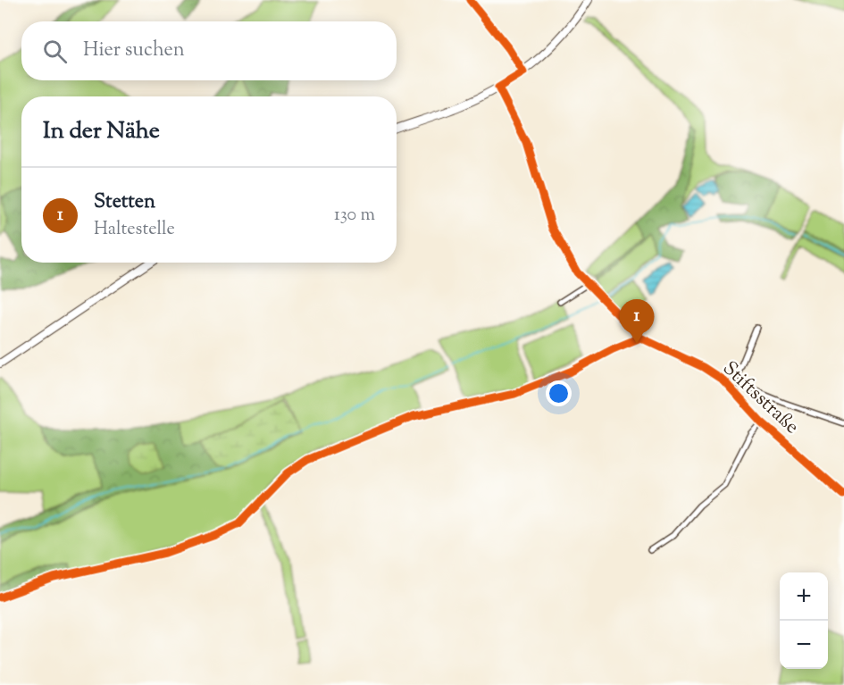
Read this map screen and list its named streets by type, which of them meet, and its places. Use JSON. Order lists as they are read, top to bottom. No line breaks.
{"streets":{"street":["Stiftsstraße"]},"page":{"search":"Hier suchen","heading":"In der Nähe","list":[{"mark":"1","name":"Stetten","note":"Haltestelle","value":"130 m"}],"pins":"1","map_buttons":["+","−"]}}
